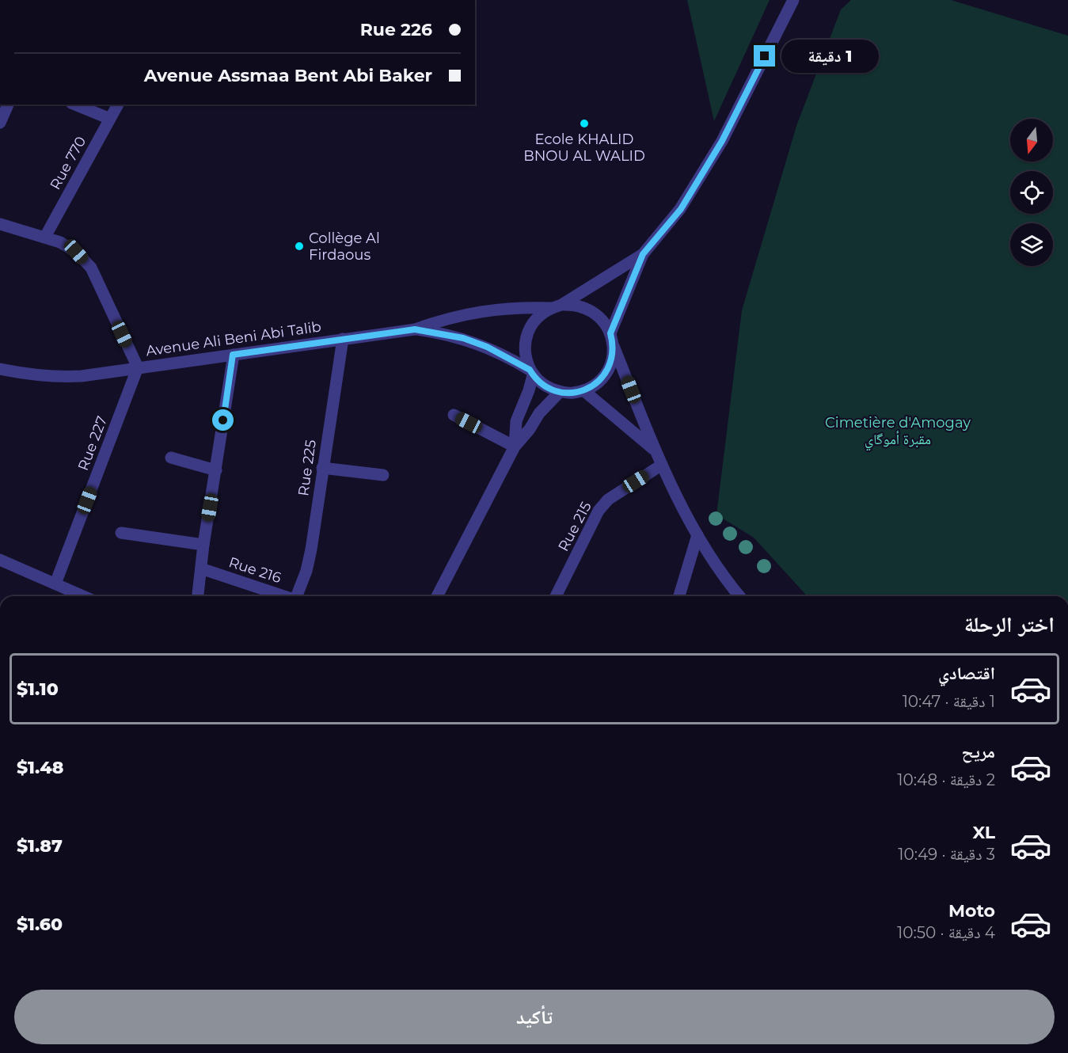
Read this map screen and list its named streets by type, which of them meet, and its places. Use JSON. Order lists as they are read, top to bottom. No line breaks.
{"streets":{"street":["Rue 770","Avenue Ali Beni Abi Talib","Rue 227","Rue 225","Rue 215","Rue 216"]},"crossings":[["Avenue Ali Beni Abi Talib","Rue 227"],["Avenue Ali Beni Abi Talib","Rue 225"]],"parks":["Cimetière d'Amogay مقبرة أموگاي"],"places":["Ecole KHALID BNOU AL WALID","Collège Al Firdaous"],"north":"bottom","page":{"banner":["Rue 226","Avenue Assmaa Bent Abi Baker"],"bubble":"1 دقيقة","heading":"اختر الرحلة","list":[{"name":"اقتصادي","note":"1 دقيقة · 10:47","value":"$1.10"},{"name":"مريح","note":"2 دقيقة · 10:48","value":"$1.48"},{"name":"XL","note":"3 دقيقة · 10:49","value":"$1.87"},{"name":"Moto","note":"4 دقيقة · 10:50","value":"$1.60"}],"buttons":"تأكيد"}}
